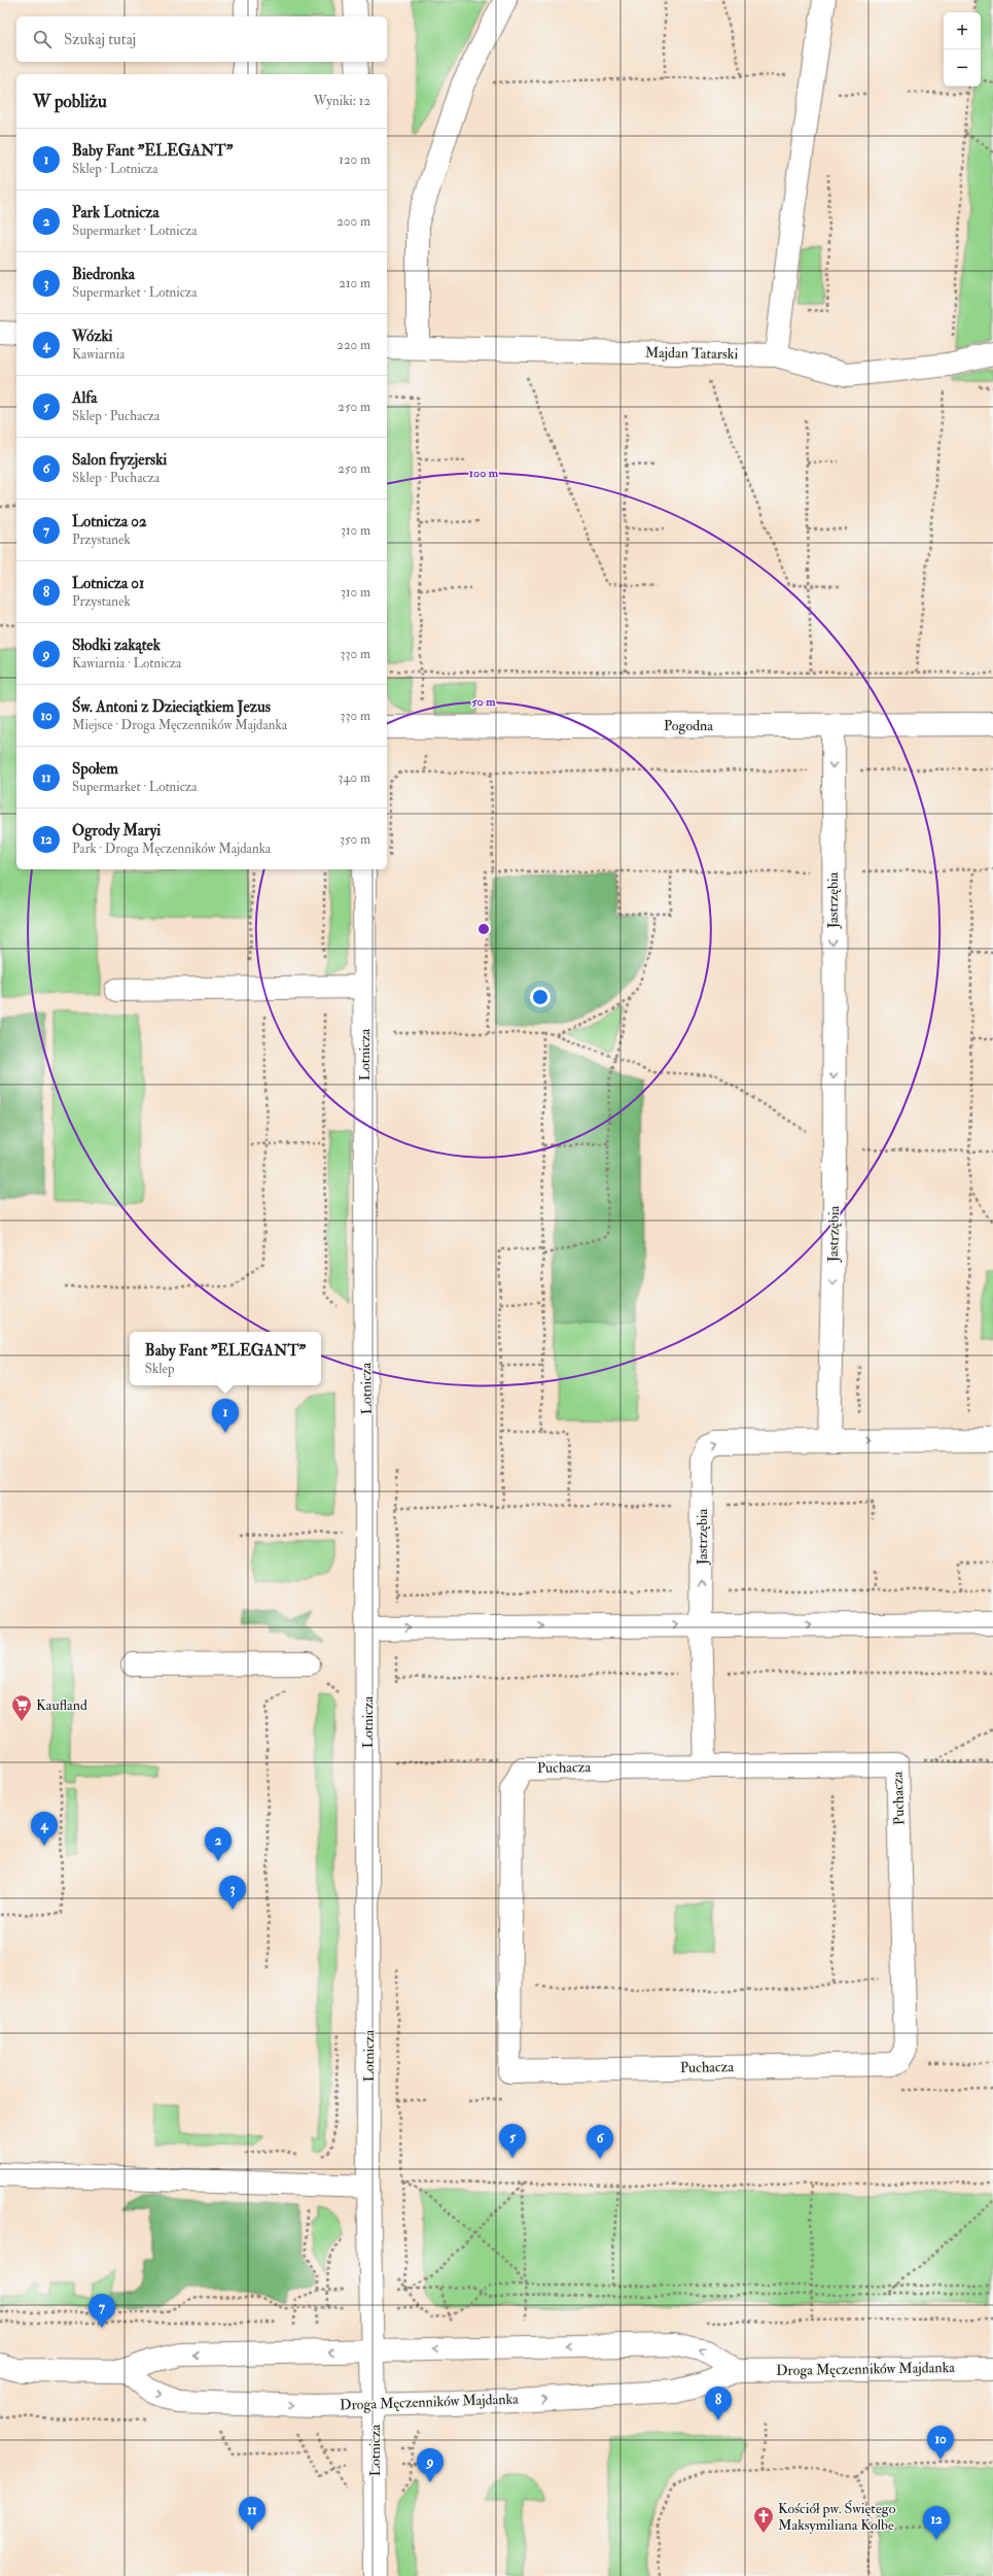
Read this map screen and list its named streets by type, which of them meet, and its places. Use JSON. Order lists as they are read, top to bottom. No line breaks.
{"streets":{"street":["Majdan Tatarski","Pogodna","Jastrzębia","Lotnicza","Puchacza","Droga Męczenników Majdanka"]},"crossings":[["Pogodna","Jastrzębia"],["Lotnicza","Droga Męczenników Majdanka"]],"places":{"supermarket":["Kaufland"],"church":["Kościół pw. Świętego Maksymiliana Kolbe"]},"page":{"map_buttons":["+","−"],"search":"Szukaj tutaj","heading":["W pobliżu","Wyniki: 12"],"list":[{"mark":"1","name":"Baby Fant \"ELEGANT\"","note":"Sklep · Lotnicza","value":"120 m"},{"mark":"2","name":"Park Lotnicza","note":"Supermarket · Lotnicza","value":"200 m"},{"mark":"3","name":"Biedronka","note":"Supermarket · Lotnicza","value":"210 m"},{"mark":"4","name":"Wózki","note":"Kawiarnia","value":"220 m"},{"mark":"5","name":"Alfa","note":"Sklep · Puchacza","value":"250 m"},{"mark":"6","name":"Salon fryzjerski","note":"Sklep · Puchacza","value":"250 m"},{"mark":"7","name":"Lotnicza 02","note":"Przystanek","value":"310 m"},{"mark":"8","name":"Lotnicza 01","note":"Przystanek","value":"310 m"},{"mark":"9","name":"Słodki zakątek","note":"Kawiarnia · Lotnicza","value":"330 m"},{"mark":"10","name":"Św. Antoni z Dzieciątkiem Jezus","note":"Miejsce · Droga Męczenników Majdanka","value":"330 m"},{"mark":"11","name":"Społem","note":"Supermarket · Lotnicza","value":"340 m"},{"mark":"12","name":"Ogrody Maryi","note":"Park · Droga Męczenników Majdanka","value":"350 m"}],"popup":["Baby Fant \"ELEGANT\"","Sklep"],"pins":["1","4","2","3","5","6","7","8","10","9","11","12"]},"rings":["100 m","50 m"]}
